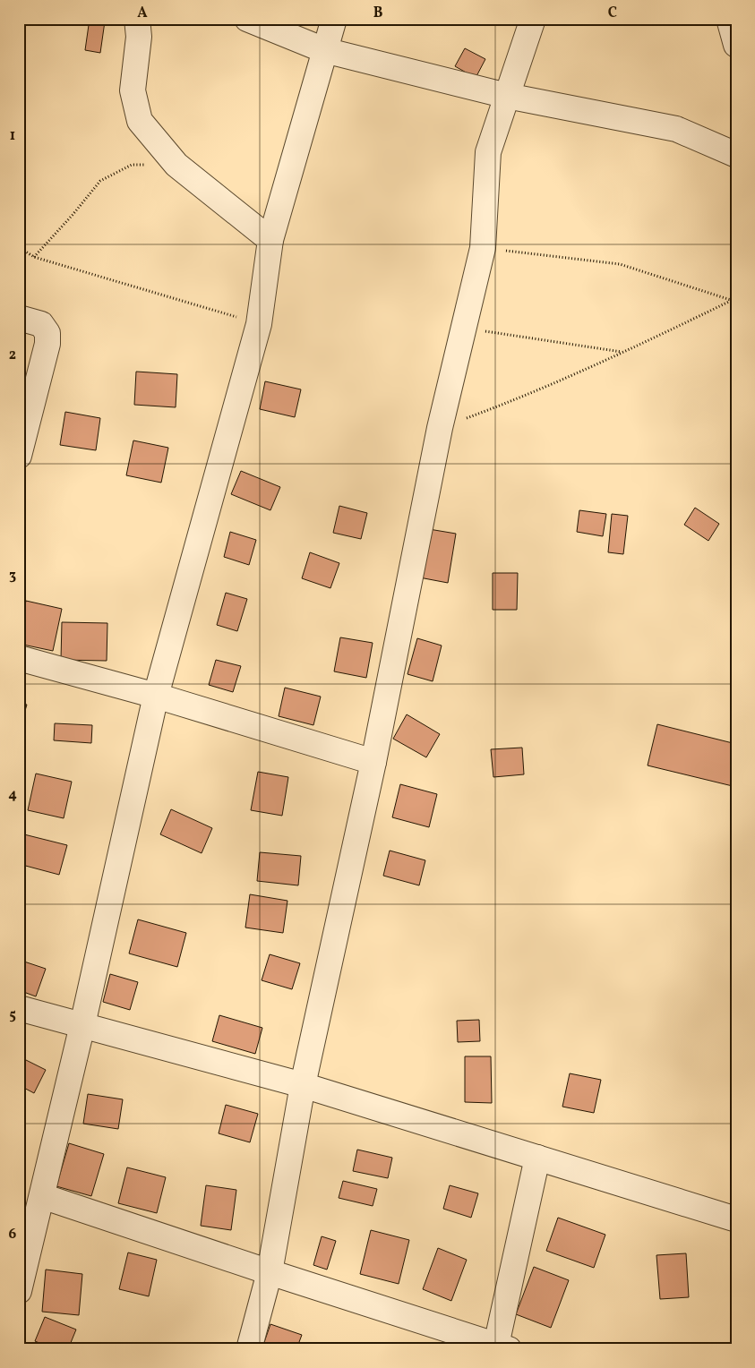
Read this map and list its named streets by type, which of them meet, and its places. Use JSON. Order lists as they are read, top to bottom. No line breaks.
{"grid":{"columns":["A","B","C"],"rows":["1","2","3","4","5","6"]}}
